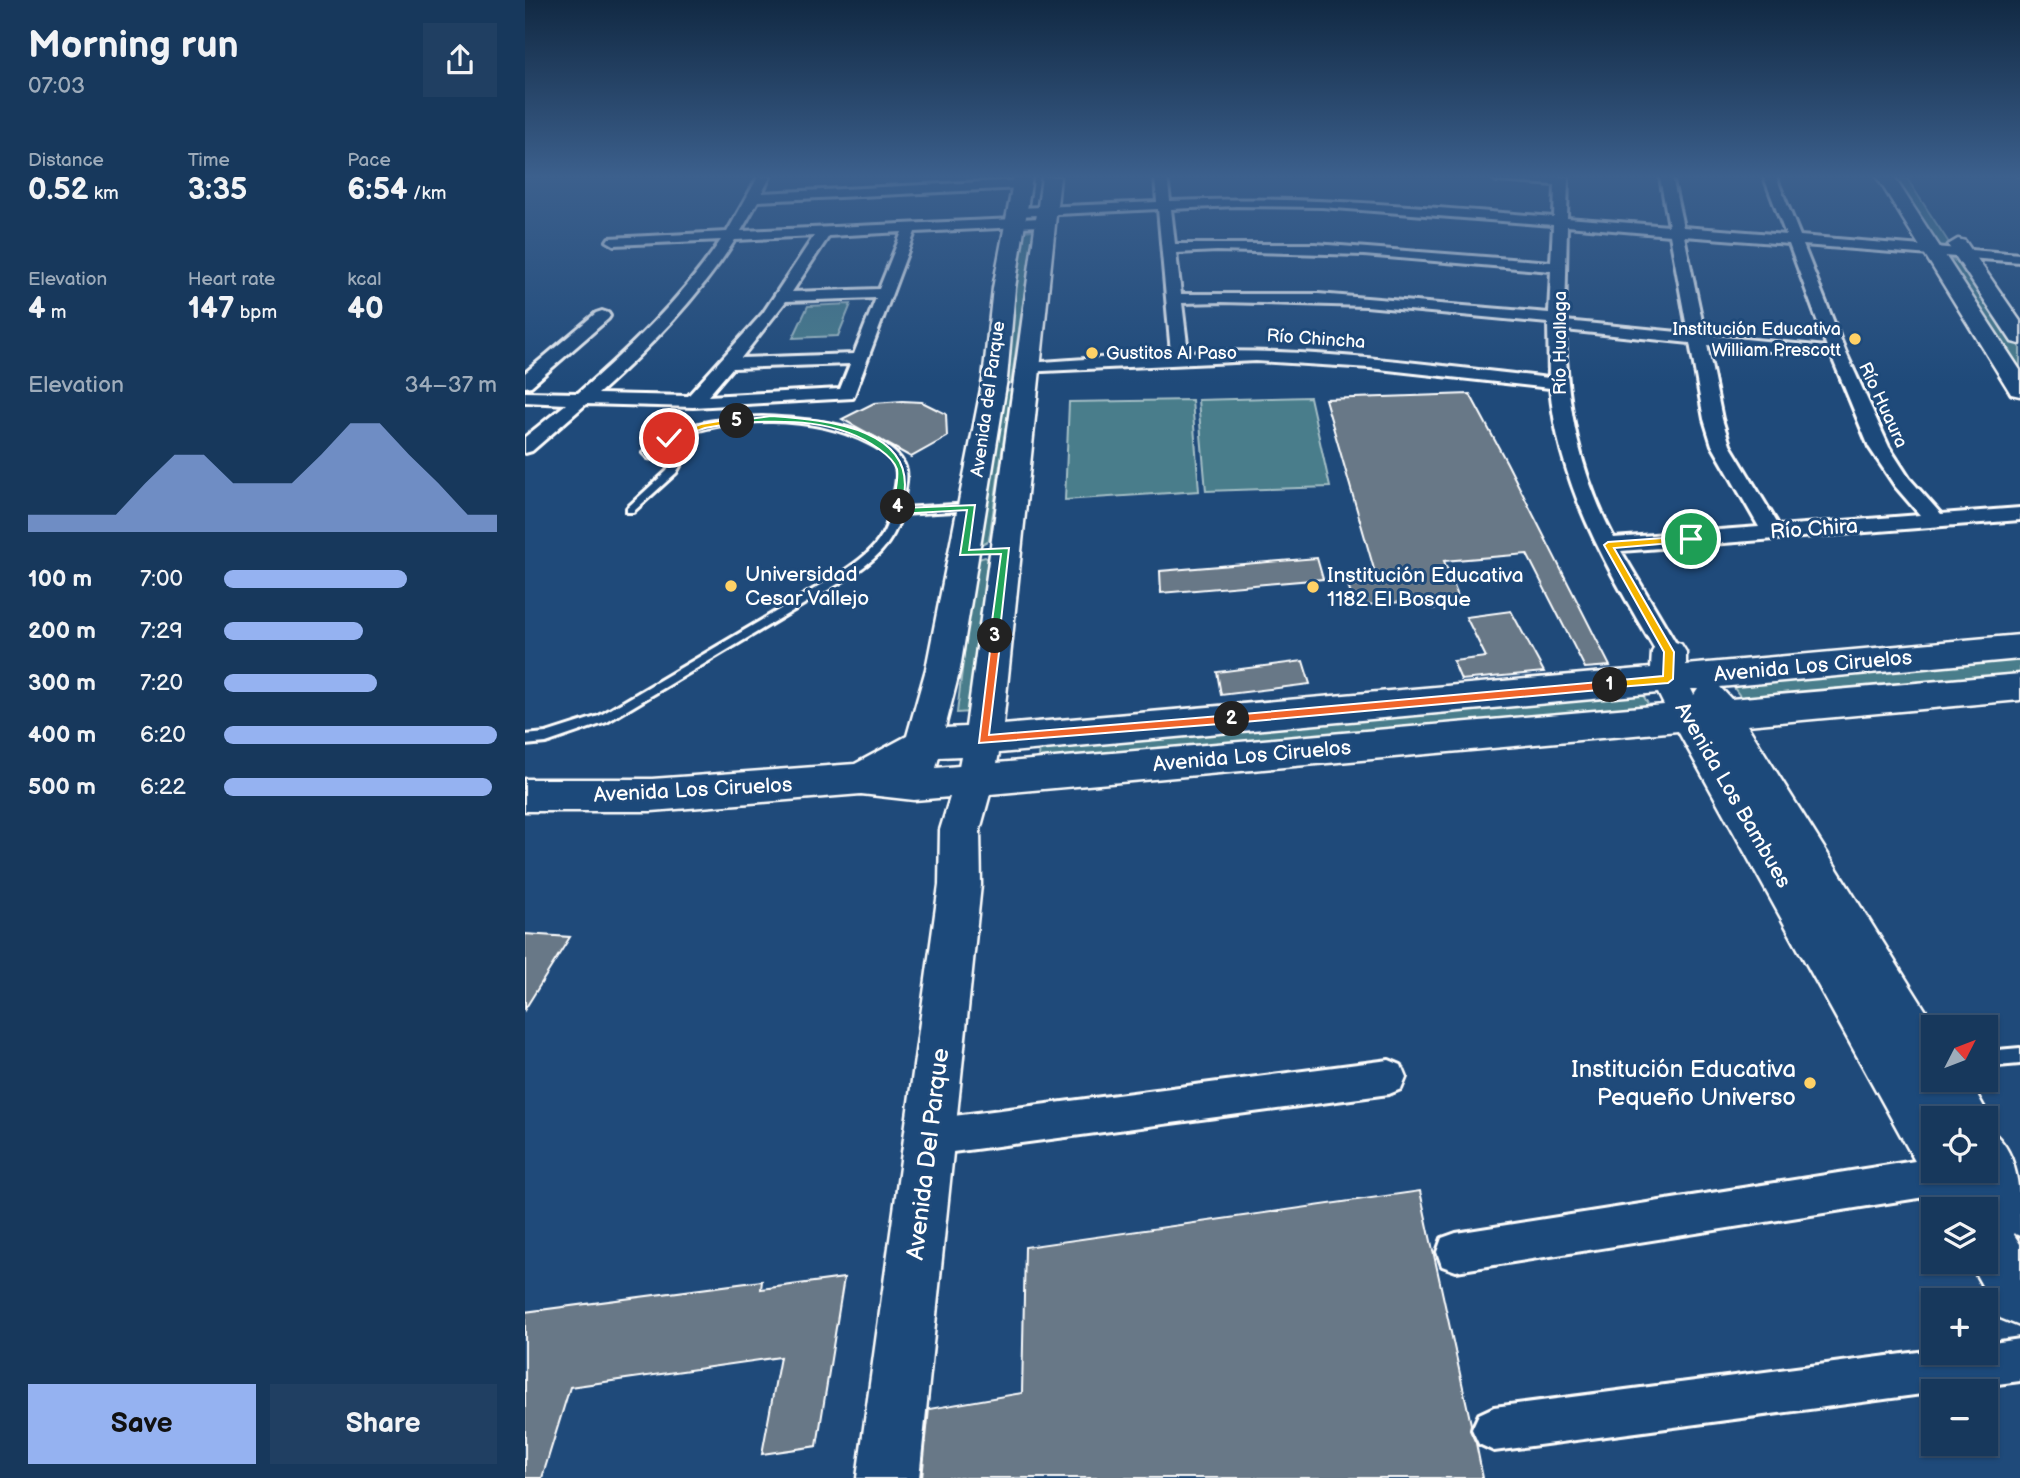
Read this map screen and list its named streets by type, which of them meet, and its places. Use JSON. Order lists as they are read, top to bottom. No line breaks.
{"streets":{"main road":["Avenida del Parque","Avenida Los Ciruelos","Avenida Los Bambues","Avenida Del Parque"],"street":["Río Chincha","Río Huallaga","Río Huaura","Río Chira"]},"crossings":[["Río Chincha","Río Huallaga"],["Río Chincha","Avenida del Parque"],["Río Huallaga","Río Chira"],["Río Huallaga","Avenida Los Ciruelos"],["Río Huallaga","Avenida Los Bambues"],["Avenida del Parque","Avenida Los Ciruelos"],["Avenida del Parque","Avenida Del Parque"],["Río Huaura","Río Chira"],["Avenida Los Ciruelos","Avenida Los Bambues"],["Avenida Los Ciruelos","Avenida Del Parque"]],"places":["Institución Educativa William Prescott","Gustitos Al Paso","Universidad Cesar Vallejo","Institución Educativa 1182 El Bosque","Institución Educativa Pequeño Universo"],"north":"top right","page":{"heading":["Morning run","07:03"],"stats":[["Distance","0.52 km"],["Time","3:35"],["Pace","6:54 /km"],["Elevation","4 m"],["Heart rate","147 bpm"],["kcal","40"]],"chart":["Elevation","34–37 m"],"pins":["5","4","3","1","2"],"list":[{"name":"100 m","note":"7:00"},{"name":"200 m","note":"7:29"},{"name":"300 m","note":"7:20"},{"name":"400 m","note":"6:20"},{"name":"500 m","note":"6:22"}],"map_buttons":["+","−"],"buttons":["Save","Share"]}}
